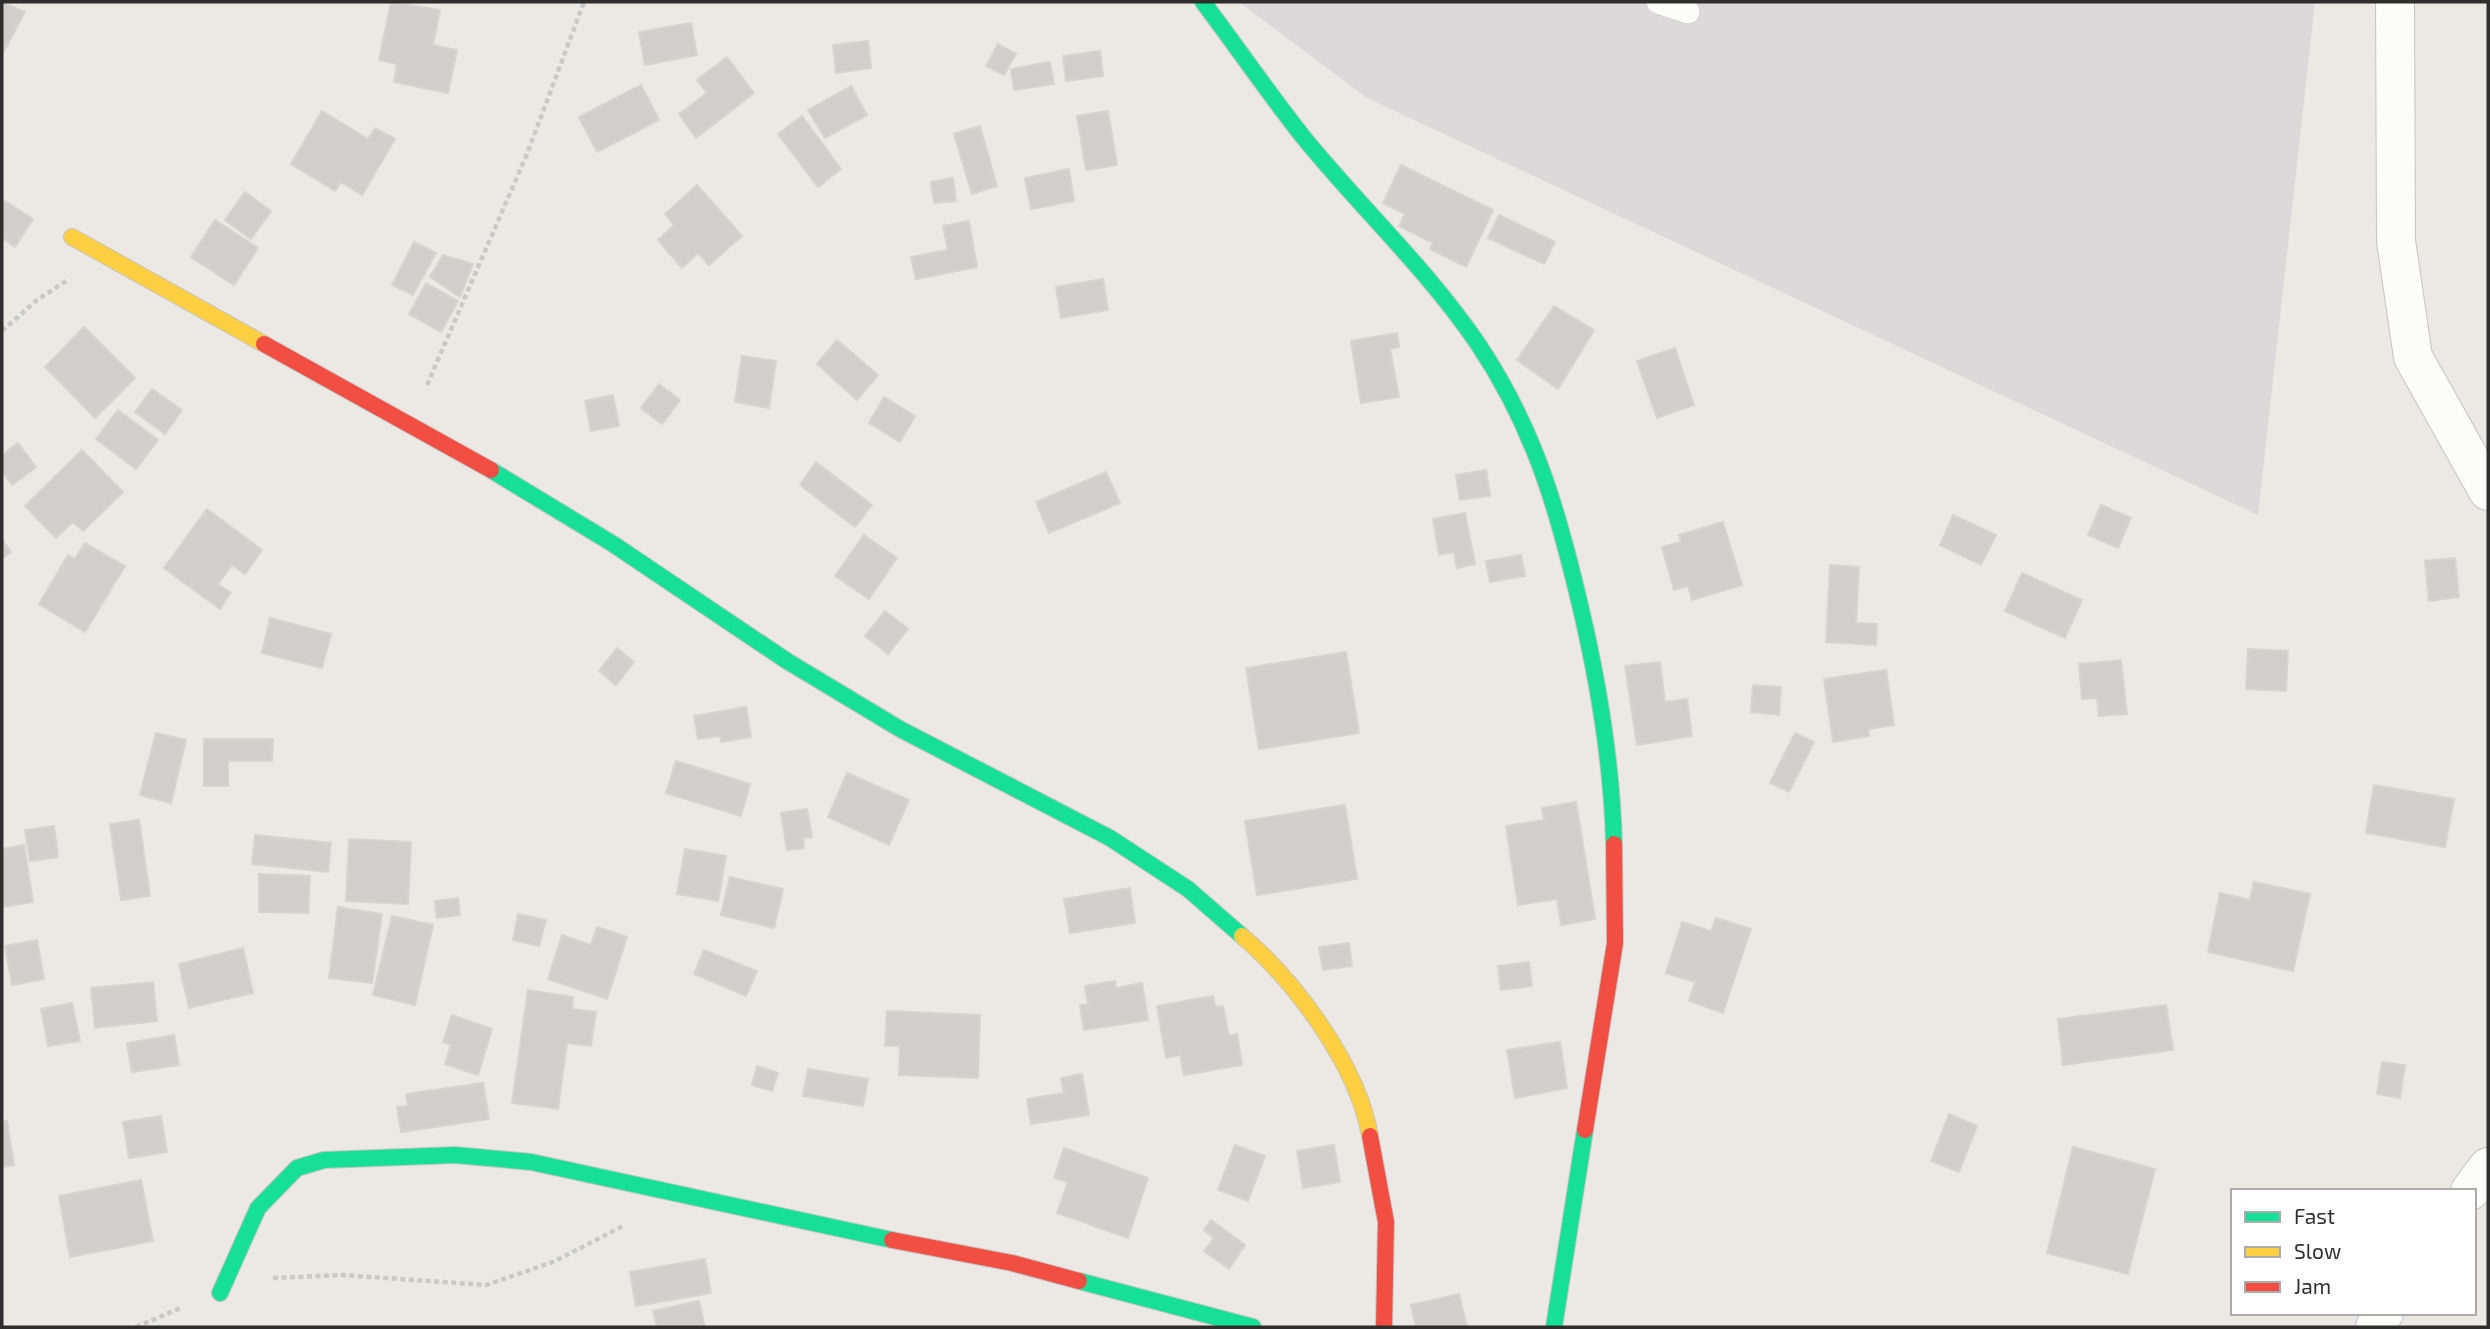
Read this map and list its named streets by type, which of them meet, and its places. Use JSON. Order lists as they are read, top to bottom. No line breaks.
{"legend":["Fast","Slow","Jam"]}
